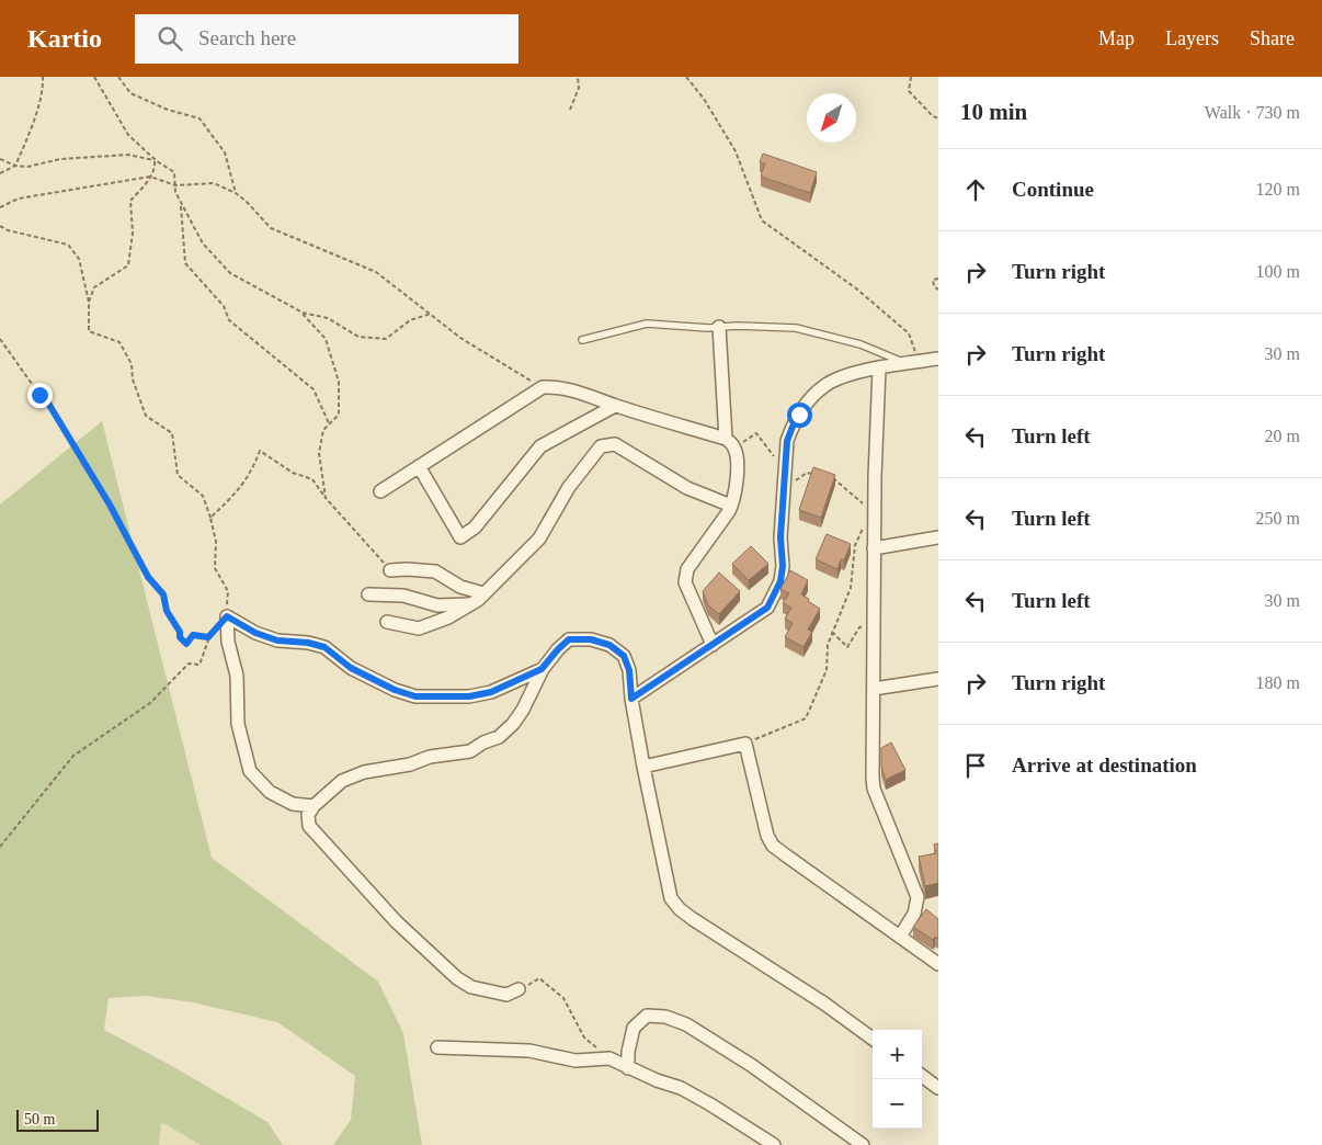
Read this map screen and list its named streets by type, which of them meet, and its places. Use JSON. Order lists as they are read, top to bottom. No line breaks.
{"scale_bar":"50 m","north":"bottom left","page":{"header":"Kartio","search":"Search here","nav":["Map","Layers","Share"],"heading":["10 min","Walk · 730 m"],"list":[["Continue","120 m"],["Turn right","100 m"],["Turn right","30 m"],["Turn left","20 m"],["Turn left","250 m"],["Turn left","30 m"],["Turn right","180 m"],"Arrive at destination"],"map_buttons":["+","−"],"scale":"50 m"}}
